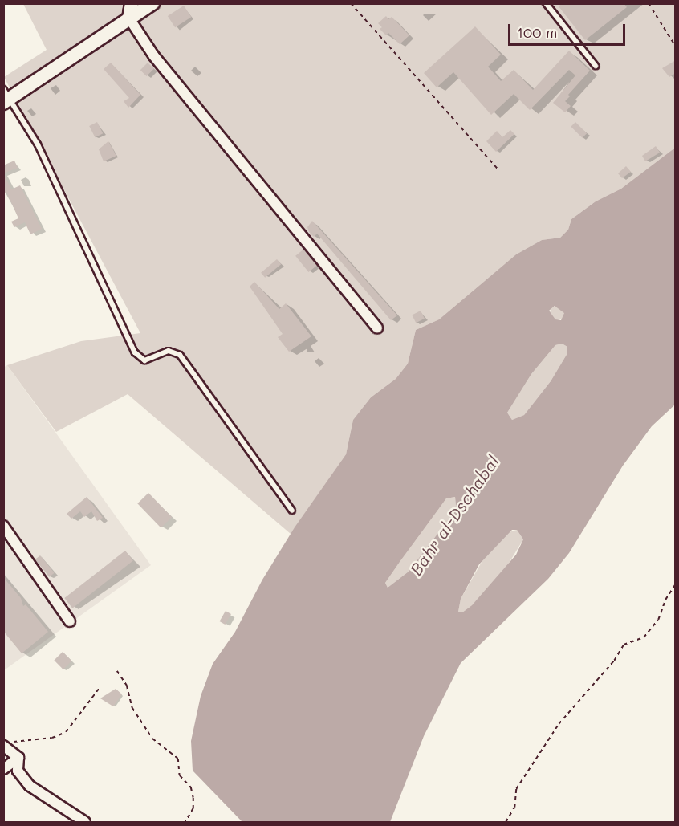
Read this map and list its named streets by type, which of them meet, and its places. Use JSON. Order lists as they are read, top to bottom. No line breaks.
{"water":["Bahr al-Dschabal"],"scale_bar":"100 m"}
